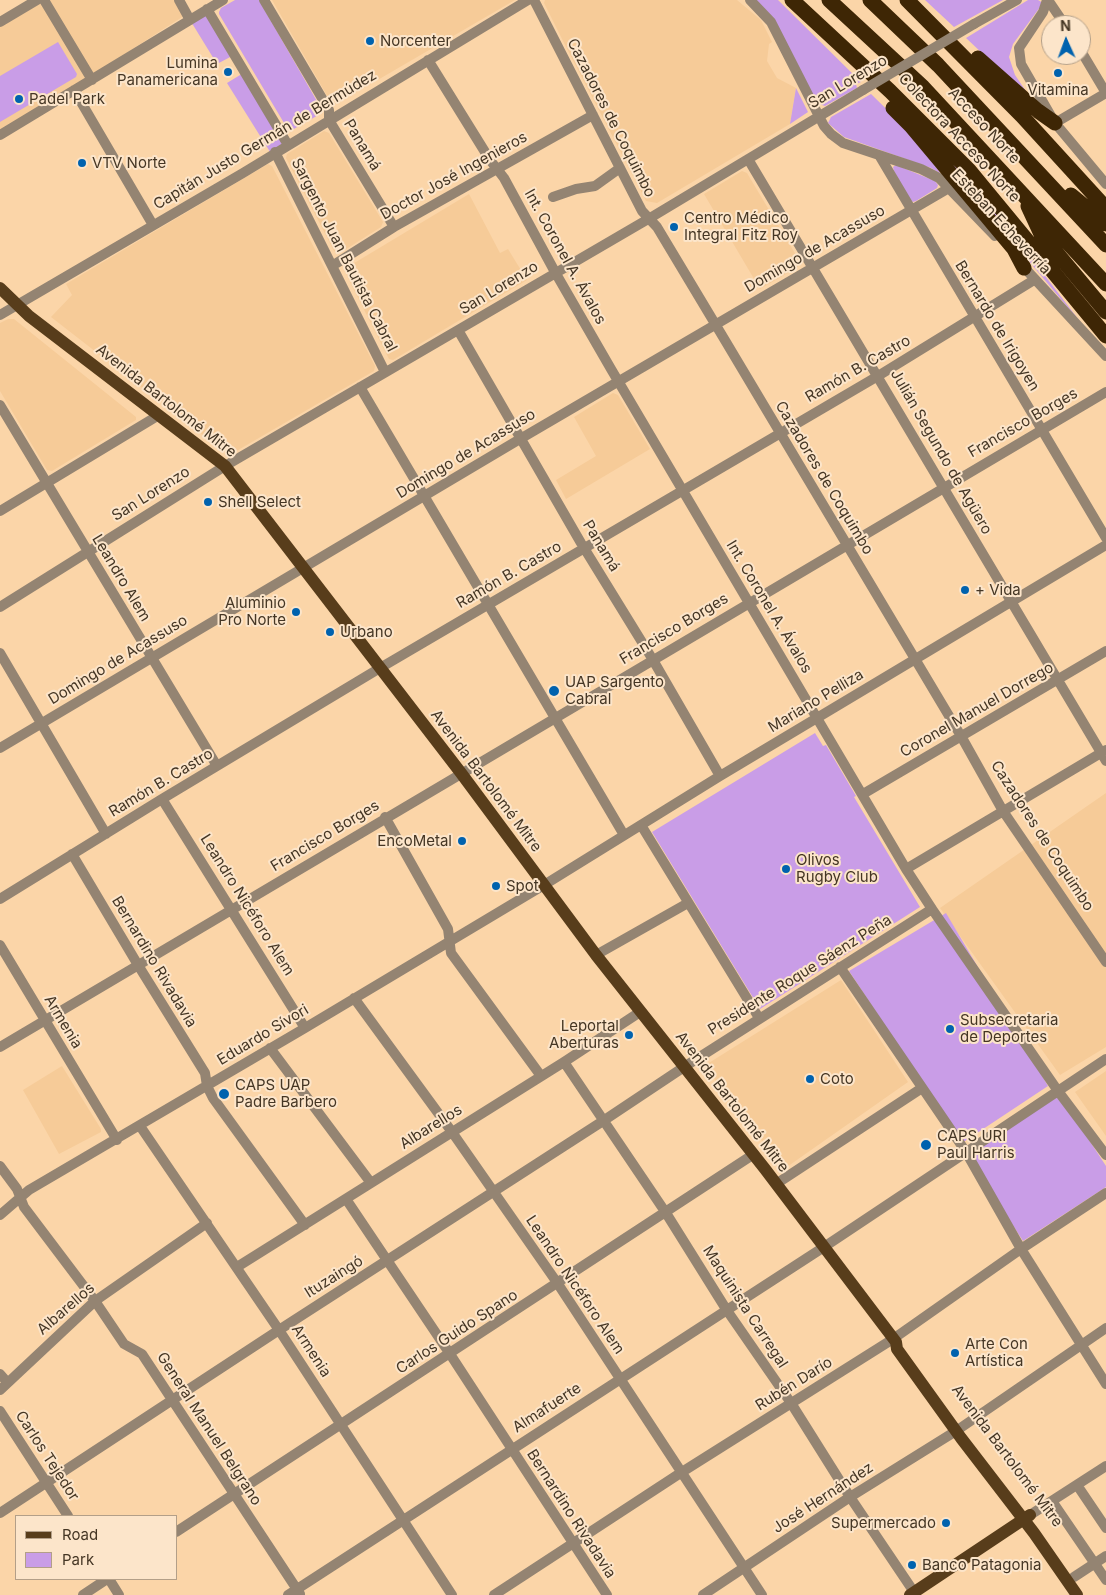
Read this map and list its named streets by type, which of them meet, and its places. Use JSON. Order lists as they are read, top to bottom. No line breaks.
{"streets":{"highway":["Acceso Norte","Colectora Acceso Norte"],"main road":["Avenida Bartolomé Mitre"],"street":["San Lorenzo","Cazadores de Coquimbo","Capitán Justo Germán de Bermúdez","Panamá","Doctor José Ingenieros","Esteban Echeverría","Domingo de Acassuso","Sargento Juan Bautista Cabral","Int. Coronel A. Ávalos","Bernardo de Irigoyen","Ramón B. Castro","Francisco Borges","Julián Segundo de Agüero","Leandro Alem","Mariano Pelliza","Coronel Manuel Dorrego","Leandro Nicéforo Alem","Bernardino Rivadavia","Presidente Roque Sáenz Peña","Armenia","Eduardo Sívori","Albarellos","Ituzaingó","Maquinista Carregal","Carlos Guido Spano","Rubén Darío","Almafuerte","General Manuel Belgrano","Carlos Tejedor","José Hernández"]},"crossings":[["San Lorenzo","Cazadores de Coquimbo"],["San Lorenzo","Panamá"],["San Lorenzo","Esteban Echeverría"],["San Lorenzo","Sargento Juan Bautista Cabral"],["San Lorenzo","Int. Coronel A. Ávalos"],["San Lorenzo","Avenida Bartolomé Mitre"],["San Lorenzo","Julián Segundo de Agüero"],["San Lorenzo","Leandro Alem"],["Cazadores de Coquimbo","Doctor José Ingenieros"],["Cazadores de Coquimbo","Domingo de Acassuso"],["Cazadores de Coquimbo","Ramón B. Castro"],["Cazadores de Coquimbo","Francisco Borges"],["Cazadores de Coquimbo","Mariano Pelliza"],["Cazadores de Coquimbo","Coronel Manuel Dorrego"],["Capitán Justo Germán de Bermúdez","Panamá"],["Capitán Justo Germán de Bermúdez","Sargento Juan Bautista Cabral"],["Capitán Justo Germán de Bermúdez","Int. Coronel A. Ávalos"],["Capitán Justo Germán de Bermúdez","Avenida Bartolomé Mitre"],["Panamá","Doctor José Ingenieros"],["Panamá","Domingo de Acassuso"],["Panamá","Ramón B. Castro"],["Panamá","Francisco Borges"],["Panamá","Mariano Pelliza"],["Doctor José Ingenieros","Sargento Juan Bautista Cabral"],["Doctor José Ingenieros","Int. Coronel A. Ávalos"],["Esteban Echeverría","Domingo de Acassuso"],["Esteban Echeverría","Bernardo de Irigoyen"],["Esteban Echeverría","Ramón B. Castro"],["Domingo de Acassuso","Int. Coronel A. Ávalos"],["Domingo de Acassuso","Bernardo de Irigoyen"],["Domingo de Acassuso","Avenida Bartolomé Mitre"],["Domingo de Acassuso","Julián Segundo de Agüero"],["Domingo de Acassuso","Leandro Alem"],["Int. Coronel A. Ávalos","Ramón B. Castro"],["Int. Coronel A. Ávalos","Francisco Borges"],["Int. Coronel A. Ávalos","Mariano Pelliza"],["Int. Coronel A. Ávalos","Coronel Manuel Dorrego"],["Int. Coronel A. Ávalos","Presidente Roque Sáenz Peña"],["Int. Coronel A. Ávalos","Almafuerte"],["Bernardo de Irigoyen","Ramón B. Castro"],["Bernardo de Irigoyen","Francisco Borges"],["Ramón B. Castro","Avenida Bartolomé Mitre"],["Ramón B. Castro","Julián Segundo de Agüero"],["Ramón B. Castro","Leandro Alem"],["Ramón B. Castro","Leandro Nicéforo Alem"],["Ramón B. Castro","Bernardino Rivadavia"],["Avenida Bartolomé Mitre","Francisco Borges"],["Avenida Bartolomé Mitre","Mariano Pelliza"],["Avenida Bartolomé Mitre","Presidente Roque Sáenz Peña"],["Avenida Bartolomé Mitre","Eduardo Sívori"],["Avenida Bartolomé Mitre","Albarellos"],["Avenida Bartolomé Mitre","Ituzaingó"],["Avenida Bartolomé Mitre","Carlos Guido Spano"],["Avenida Bartolomé Mitre","Rubén Darío"],["Avenida Bartolomé Mitre","Almafuerte"],["Avenida Bartolomé Mitre","José Hernández"],["Francisco Borges","Julián Segundo de Agüero"],["Francisco Borges","Leandro Nicéforo Alem"],["Francisco Borges","Bernardino Rivadavia"],["Francisco Borges","Armenia"],["Julián Segundo de Agüero","Mariano Pelliza"],["Julián Segundo de Agüero","Coronel Manuel Dorrego"],["Mariano Pelliza","Eduardo Sívori"],["Leandro Nicéforo Alem","Eduardo Sívori"],["Leandro Nicéforo Alem","Albarellos"],["Leandro Nicéforo Alem","Ituzaingó"],["Leandro Nicéforo Alem","Carlos Guido Spano"],["Leandro Nicéforo Alem","Rubén Darío"],["Leandro Nicéforo Alem","Almafuerte"],["Leandro Nicéforo Alem","José Hernández"],["Bernardino Rivadavia","Eduardo Sívori"],["Bernardino Rivadavia","Albarellos"],["Bernardino Rivadavia","Ituzaingó"],["Bernardino Rivadavia","Carlos Guido Spano"],["Bernardino Rivadavia","Rubén Darío"],["Bernardino Rivadavia","Almafuerte"],["Presidente Roque Sáenz Peña","Ituzaingó"],["Armenia","Eduardo Sívori"],["Armenia","Albarellos"],["Armenia","Ituzaingó"],["Armenia","Carlos Guido Spano"],["Armenia","Almafuerte"],["Eduardo Sívori","General Manuel Belgrano"],["Albarellos","Maquinista Carregal"],["Albarellos","General Manuel Belgrano"],["Ituzaingó","Maquinista Carregal"],["Ituzaingó","General Manuel Belgrano"],["Ituzaingó","Carlos Tejedor"],["Maquinista Carregal","Carlos Guido Spano"],["Maquinista Carregal","Rubén Darío"],["Maquinista Carregal","Almafuerte"],["Maquinista Carregal","José Hernández"],["Carlos Guido Spano","General Manuel Belgrano"],["Almafuerte","General Manuel Belgrano"]],"places":["Norcenter","Lumina Panamericana","Vitamina","Padel Park","VTV Norte","Centro Médico Integral Fitz Roy","Shell Select","+ Vida","Aluminio Pro Norte","Urbano","UAP Sargento Cabral","EncoMetal","Olivos Rugby Club","Spot","Subsecretaria de Deportes","Leportal Aberturas","Coto","CAPS UAP Padre Barbero","CAPS URI Paul Harris","Arte Con Artística","Supermercado","Banco Patagonia"],"legend":["Road","Park"],"north":"top"}
